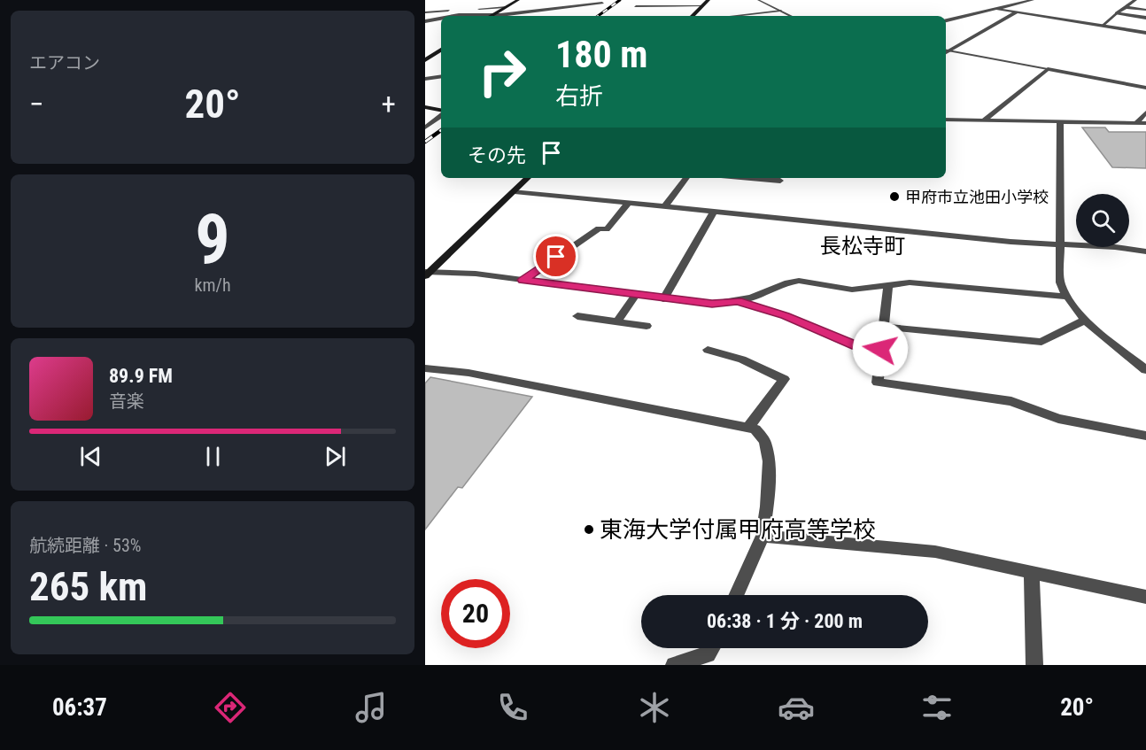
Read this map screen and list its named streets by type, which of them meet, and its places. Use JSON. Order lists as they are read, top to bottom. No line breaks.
{"districts":["長松寺町"],"places":["甲府市立池田小学校","東海大学付属甲府高等学校"],"page":{"tile":["エアコン",["9","km/h"],["航続距離 · 53%","265 km"]],"turn":["180 m","右折"],"heat":["−","20°","+"],"then":"その先","song":["89.9 FM","音楽"],"limit":"20","trip":"06:38 · 1 分 · 200 m","tabs":["06:37","20°"]}}
